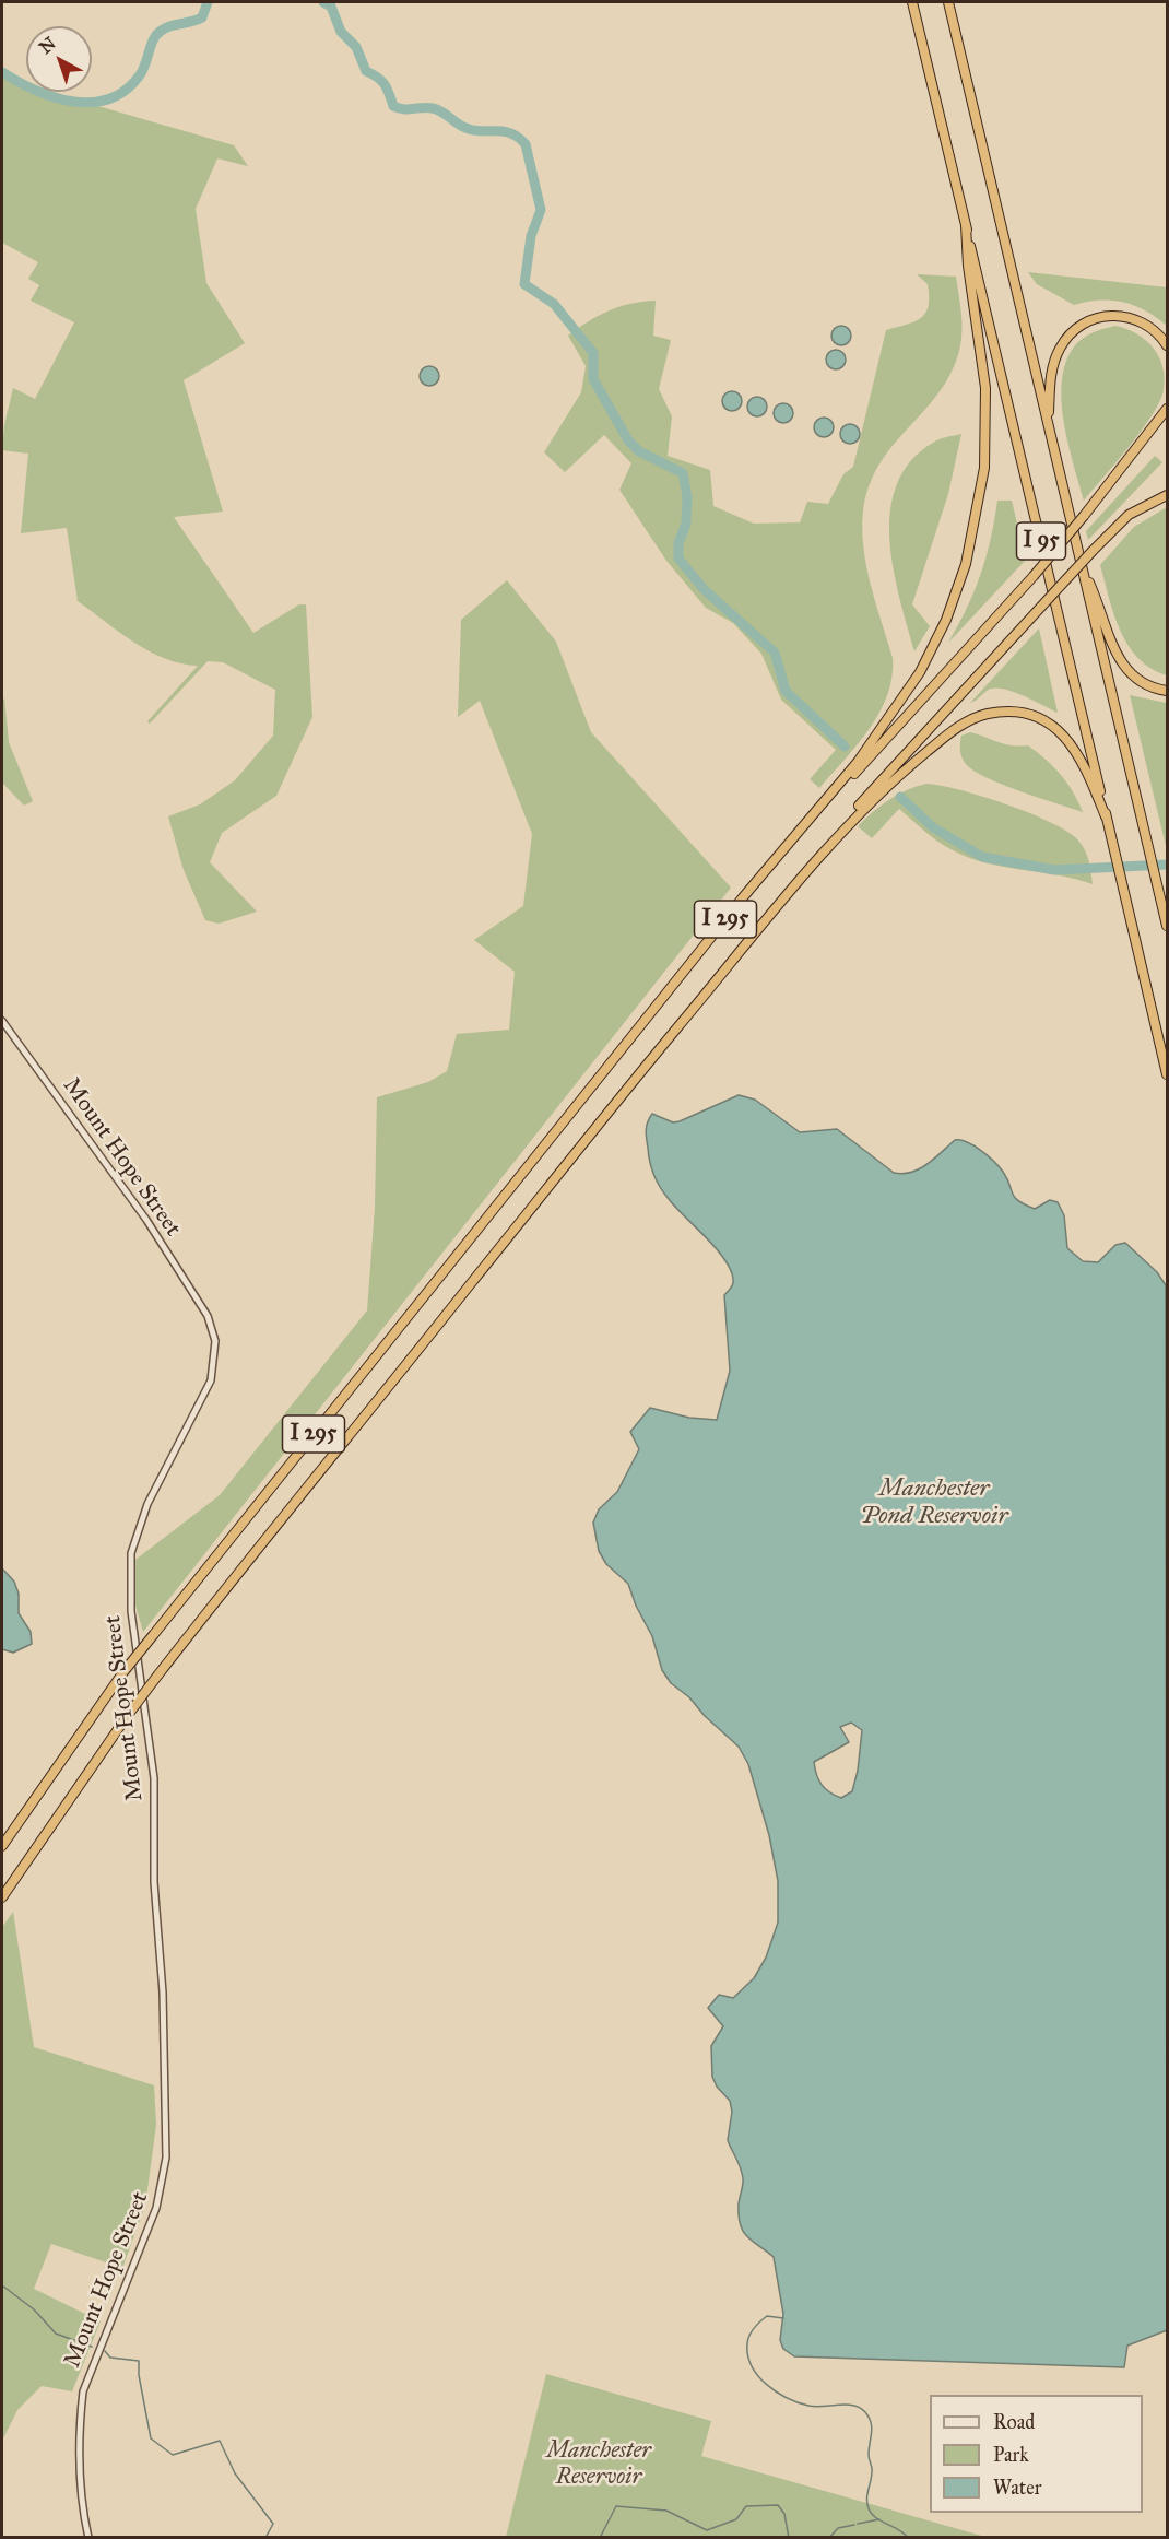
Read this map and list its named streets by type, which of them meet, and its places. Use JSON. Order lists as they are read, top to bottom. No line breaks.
{"streets":{"highway":["I 95","I 295"],"street":["Mount Hope Street"]},"water":["Manchester Pond Reservoir"],"parks":["Manchester Reservoir"],"legend":["Road","Park","Water"],"north":"top left"}
